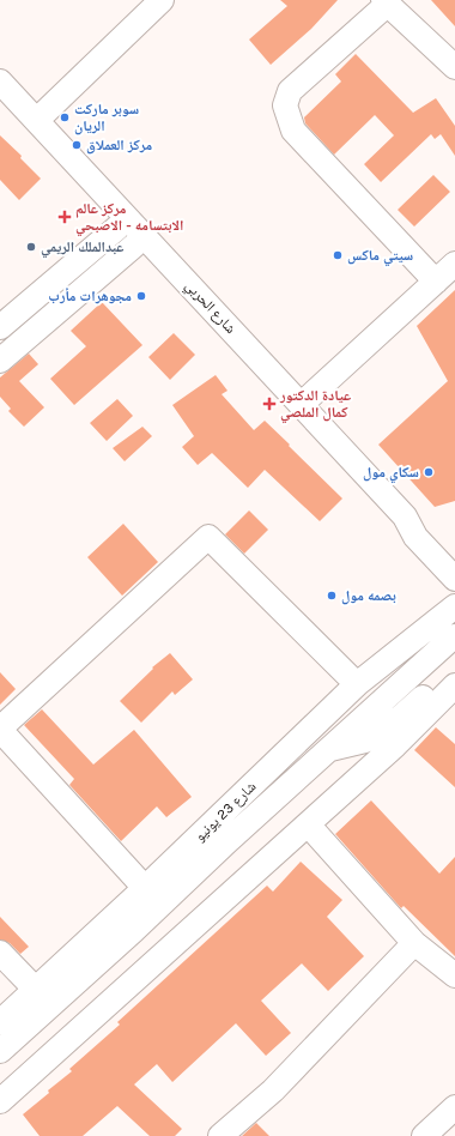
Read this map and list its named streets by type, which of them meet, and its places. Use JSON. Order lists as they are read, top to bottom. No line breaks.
{"streets":{"street":["شارع الحربي","شارع 23 يونيو"]},"places":{"other":["سوبر ماركت الريان","مركز العملاق","عبدالملك الريمي","سيتي ماكس","مجوهرات مأرب","سكاي مول","بصمه مول"],"health":["مركز عالم الابتسامه - الاصبحي","عيادة الدكتور كمال الملصي"]}}
